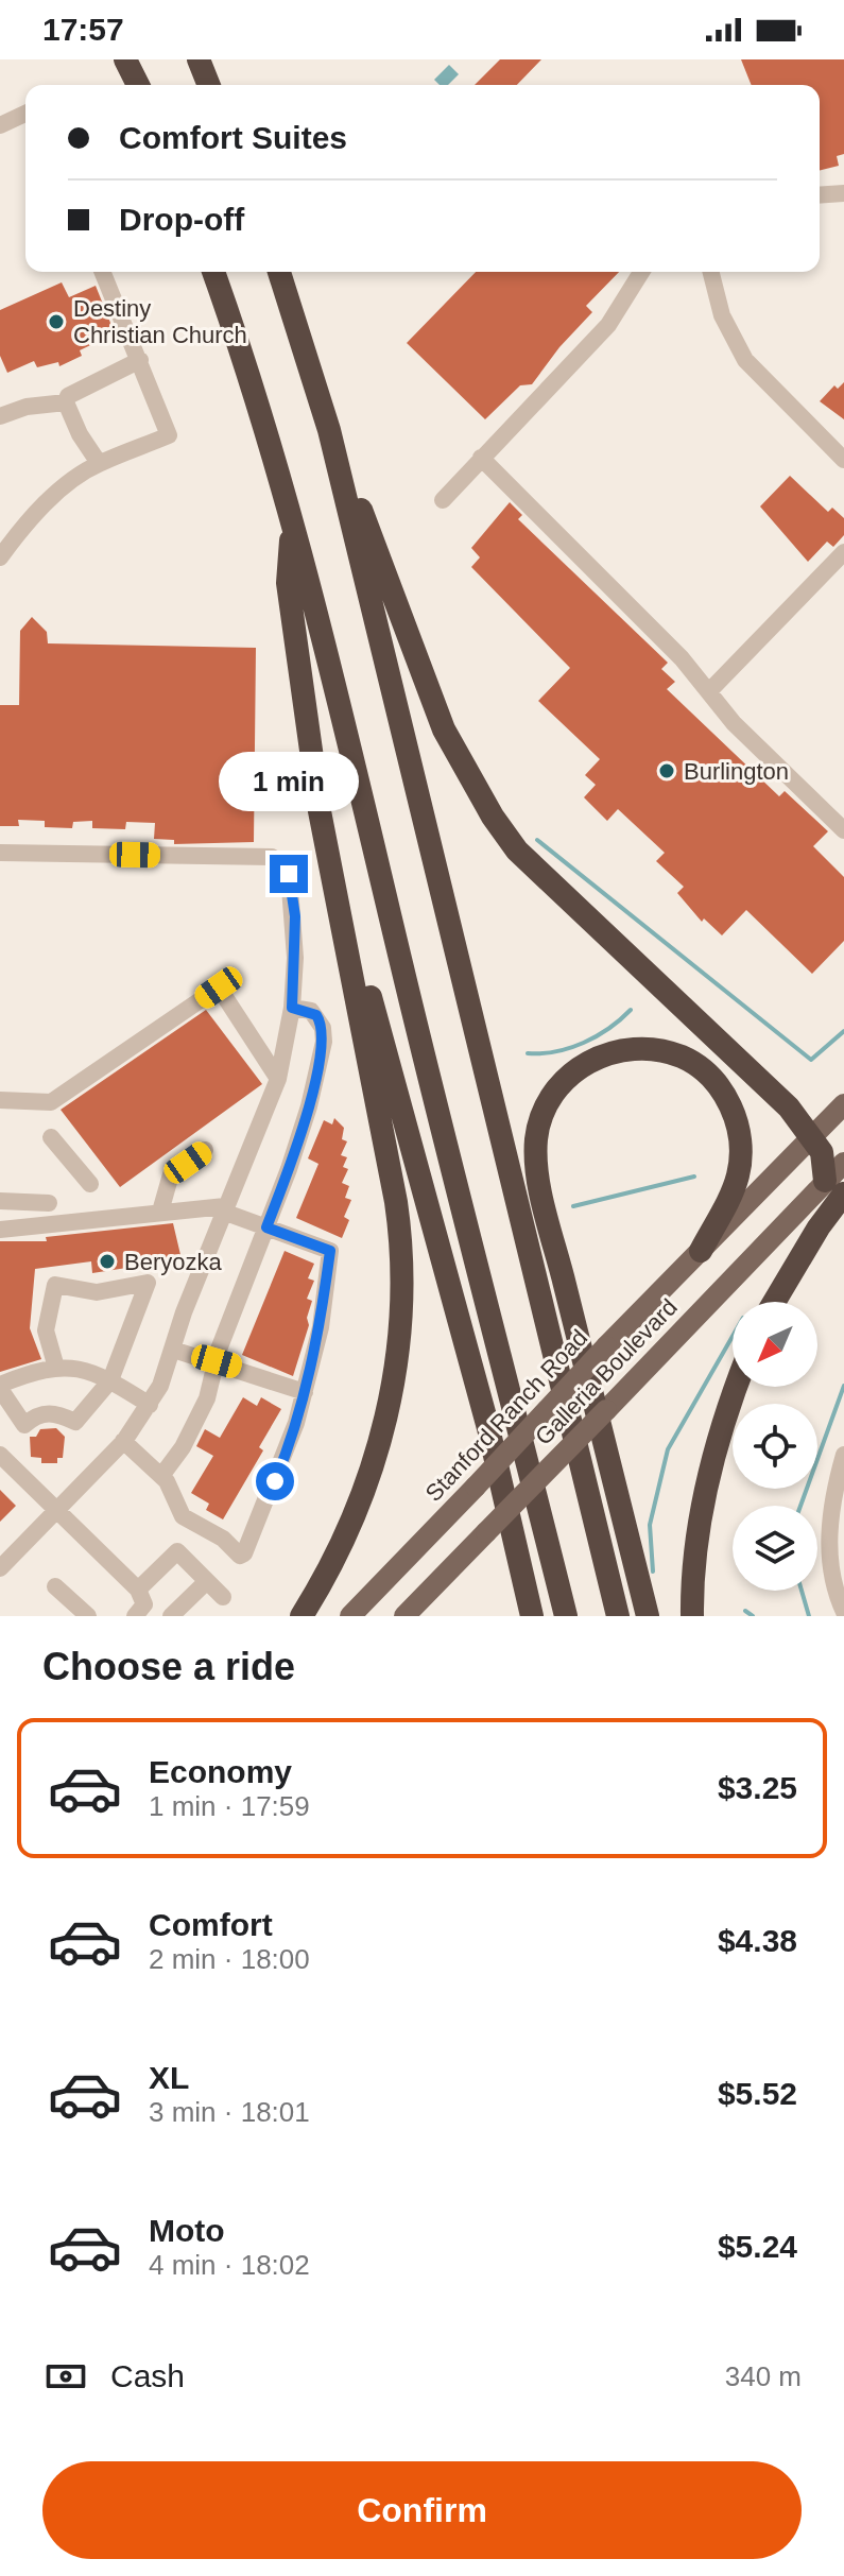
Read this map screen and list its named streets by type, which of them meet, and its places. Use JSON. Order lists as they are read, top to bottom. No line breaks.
{"streets":{"main road":["Galleria Boulevard","Stanford Ranch Road"]},"places":["Destiny Christian Church","Burlington","Beryozka"],"north":"bottom left","page":{"status":"17:57","banner":["Comfort Suites","Drop-off"],"bubble":"1 min","heading":"Choose a ride","list":[{"name":"Economy","note":"1 min · 17:59","value":"$3.25"},{"name":"Comfort","note":"2 min · 18:00","value":"$4.38"},{"name":"XL","note":"3 min · 18:01","value":"$5.52"},{"name":"Moto","note":"4 min · 18:02","value":"$5.24"}],"pay":["Cash","340 m"],"buttons":"Confirm"}}
